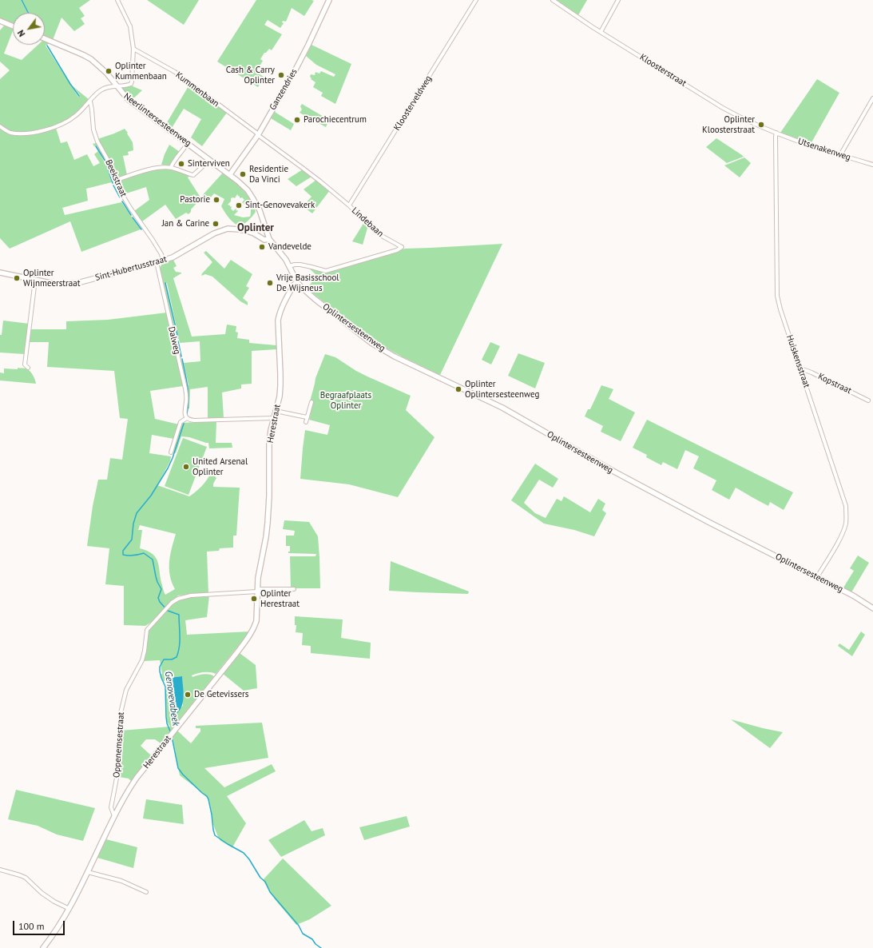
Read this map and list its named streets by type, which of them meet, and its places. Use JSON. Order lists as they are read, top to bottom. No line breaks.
{"streets":{"street":["Kloosterstraat","Kummenbaan","Ganzendries","Kloosterveldweg","Neerlintersesteenweg","Utsenakenweg","Beekstraat","Lindebaan","Sint-Hubertusstraat","Oplintersesteenweg","Dalweg","Huiskensstraat","Kopstraat","Herestraat","Oppenemsestraat"]},"crossings":[["Kloosterstraat","Utsenakenweg"],["Kloosterstraat","Huiskensstraat"],["Kummenbaan","Ganzendries"],["Kummenbaan","Lindebaan"],["Ganzendries","Neerlintersesteenweg"],["Ganzendries","Lindebaan"],["Kloosterveldweg","Lindebaan"],["Neerlintersesteenweg","Sint-Hubertusstraat"],["Neerlintersesteenweg","Oplintersesteenweg"],["Utsenakenweg","Huiskensstraat"],["Beekstraat","Sint-Hubertusstraat"],["Lindebaan","Oplintersesteenweg"],["Sint-Hubertusstraat","Oplintersesteenweg"],["Sint-Hubertusstraat","Dalweg"],["Oplintersesteenweg","Huiskensstraat"],["Oplintersesteenweg","Herestraat"],["Huiskensstraat","Kopstraat"],["Herestraat","Oppenemsestraat"]],"districts":["Oplinter"],"water":["Genovevabeek"],"parks":["Begraafplaats Oplinter"],"places":["Oplinter Kummenbaan","Cash & Carry Oplinter","Parochiecentrum","Oplinter Kloosterstraat","Sinterviven","Residentie Da Vinci","Pastorie","Sint-Genovevakerk","Jan & Carine","Vandevelde","Oplinter Wijnmeerstraat","Vrije Basisschool De Wijsneus","Oplinter Oplintersesteenweg","United Arsenal Oplinter","Oplinter Herestraat","De Getevissers"],"scale_bar":"100 m","north":"bottom left"}
